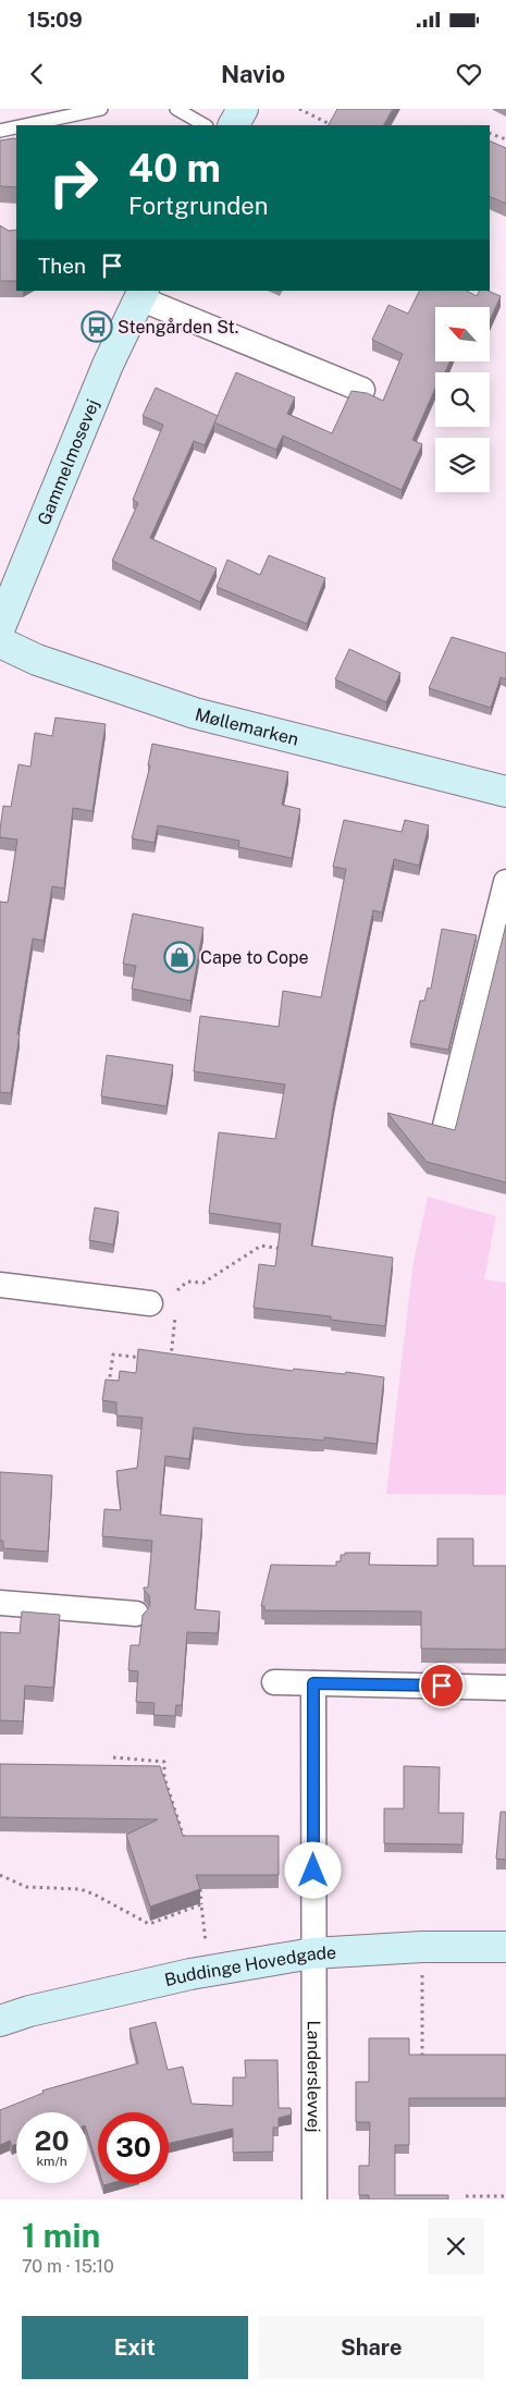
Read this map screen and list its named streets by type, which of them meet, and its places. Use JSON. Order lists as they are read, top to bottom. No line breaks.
{"streets":{"street":["Gammelmosevej","Møllemarken","Buddinge Hovedgade","Landerslevvej"]},"crossings":[["Buddinge Hovedgade","Landerslevvej"]],"places":{"bus stop":["Stengården St."],"shop":["Cape to Cope"]},"north":"top left","page":{"status":"15:09","header":"Navio","turn":["40 m","Fortgrunden"],"then":"Then","speed":"20 km/h","limit":"30","heading":["1 min","70 m · 15:10"],"buttons":["Exit","Share"]}}
